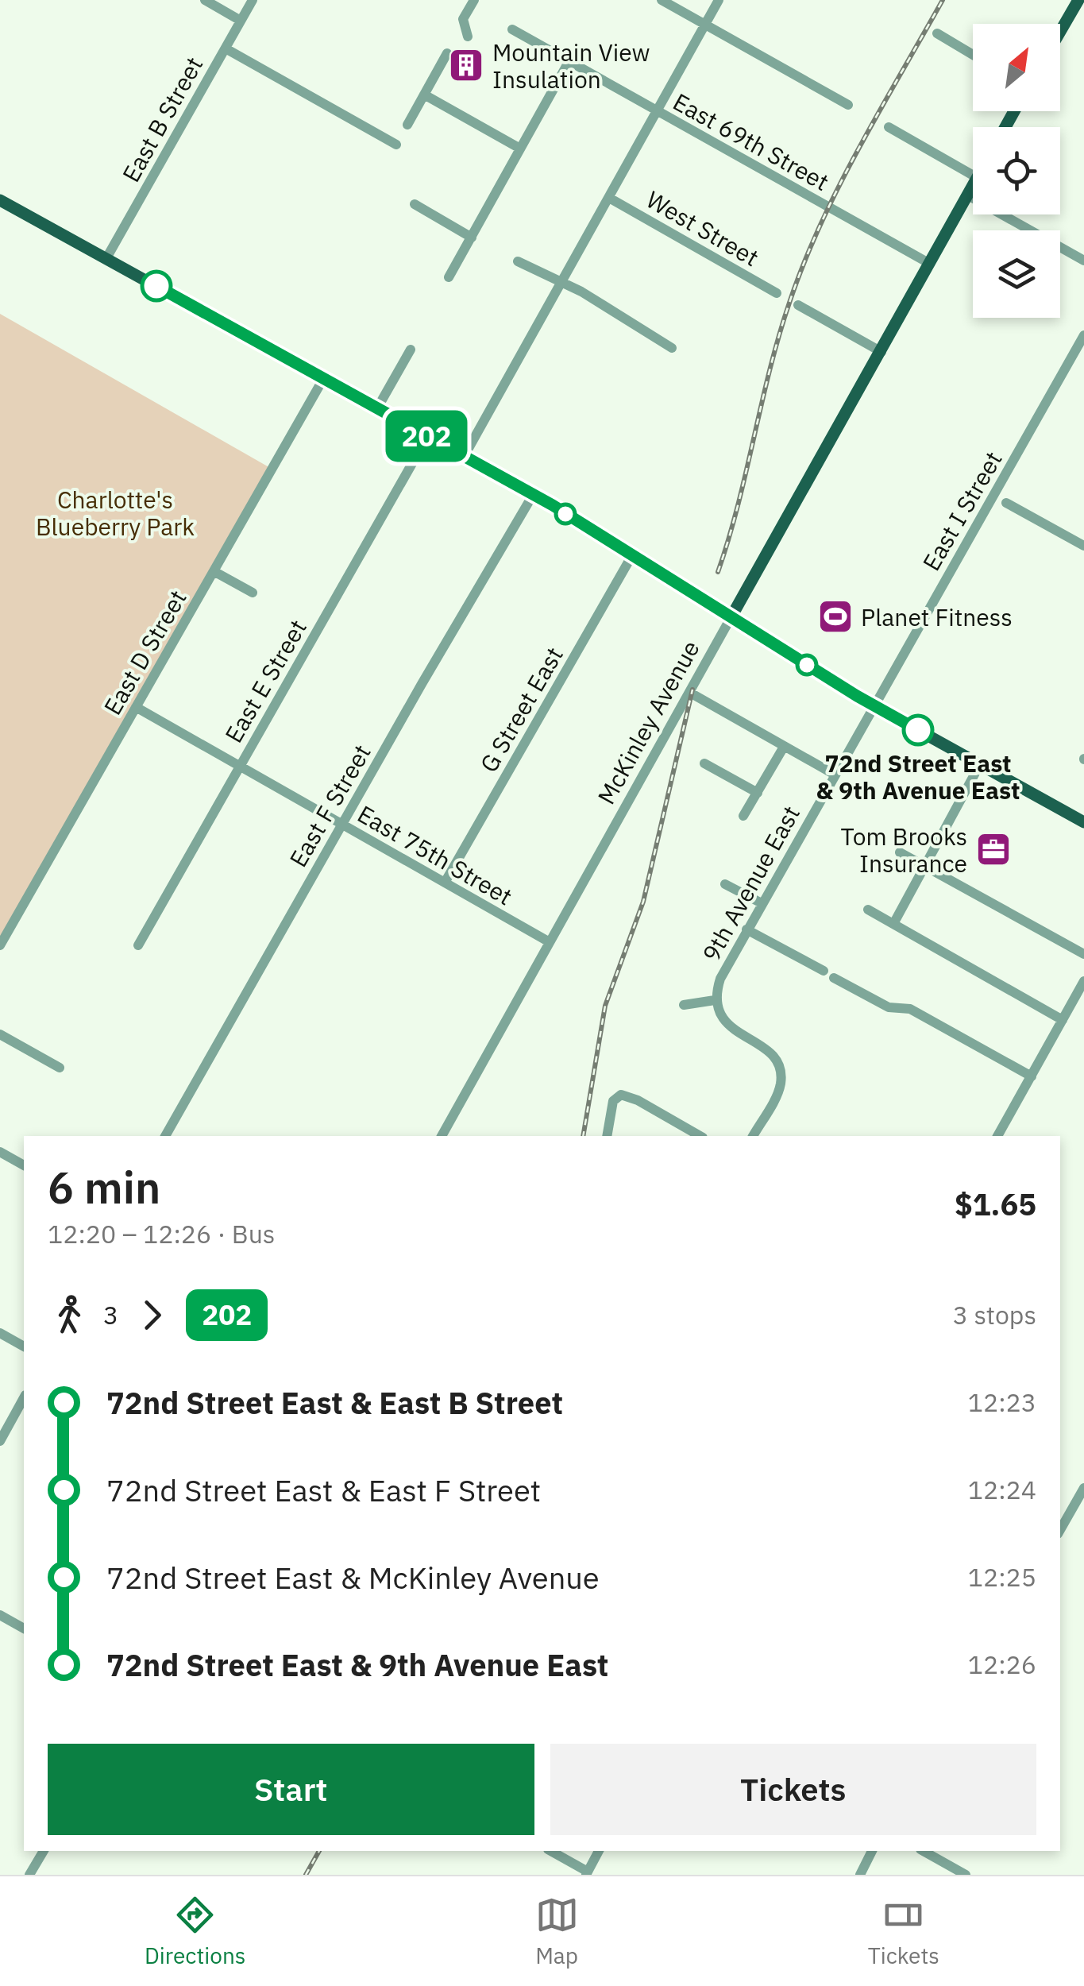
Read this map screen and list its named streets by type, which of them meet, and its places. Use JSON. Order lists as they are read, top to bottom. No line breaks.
{"streets":{"main road":["McKinley Avenue"],"street":["East B Street","East 69th Street","West Street","East I Street","East D Street","East E Street","G Street East","East F Street","East 75th Street","9th Avenue East"]},"crossings":[["East 69th Street","McKinley Avenue"],["East I Street","9th Avenue East"],["East D Street","East 75th Street"],["East E Street","East 75th Street"],["G Street East","East 75th Street"],["McKinley Avenue","East 75th Street"],["East F Street","East 75th Street"]],"parks":["Charlotte's Blueberry Park"],"places":{"building":["Mountain View Insulation"],"sports":["Planet Fitness"],"other":["72nd Street East & 9th Avenue East"],"office":["Tom Brooks Insurance"]},"lines":["bus line 202"],"north":"top right","page":{"on_map":"202","heading":["6 min","12:20 – 12:26 · Bus","$1.65"],"legs":["3","202","3 stops"],"list":[{"name":"72nd Street East & East B Street","value":"12:23"},{"name":"72nd Street East & East F Street","value":"12:24"},{"name":"72nd Street East & McKinley Avenue","value":"12:25"},{"name":"72nd Street East & 9th Avenue East","value":"12:26"}],"buttons":["Start","Tickets"],"tabs":["Directions","Map","Tickets"]}}
